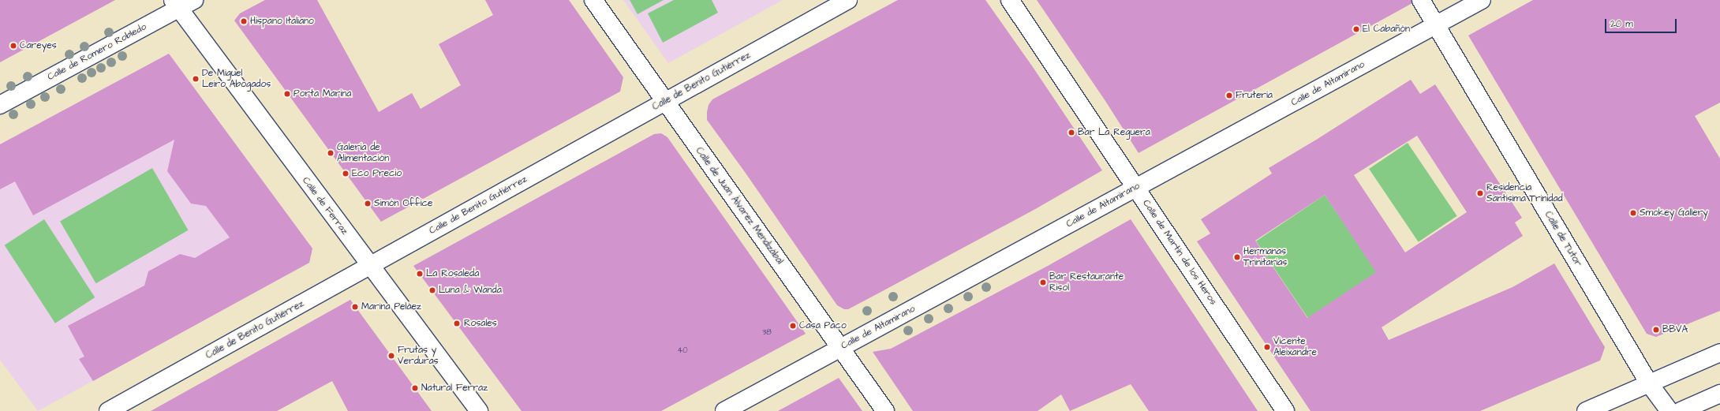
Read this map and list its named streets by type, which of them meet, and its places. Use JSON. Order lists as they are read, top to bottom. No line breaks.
{"streets":{"street":["Calle de Romero Robledo","Calle de Benito Gutiérrez","Calle de Altamirano","Calle de Ferraz","Calle de Juan Álvarez Mendizábal","Calle de Tutor","Calle de Martín de los Heros"]},"crossings":[["Calle de Romero Robledo","Calle de Ferraz"],["Calle de Benito Gutiérrez","Calle de Ferraz"],["Calle de Benito Gutiérrez","Calle de Juan Álvarez Mendizábal"],["Calle de Altamirano","Calle de Juan Álvarez Mendizábal"],["Calle de Altamirano","Calle de Tutor"],["Calle de Altamirano","Calle de Martín de los Heros"]],"places":["Hispano Italiano","El Cabañón","Careyes","De Miguel Leiro Abogados","Porta Marina","Frutería","Bar La Reguera","Galería de Alimentación","Eco Precio","Residencia Santísima Trinidad","Simón Office","Smokey Gallery","Hermanas Trinitarias","La Rosaleda","Bar Restaurante Risol","Luna & Wanda","Marina Peláez","Rosales","Casa Paco","BBVA","Vicente Aleixandre","Frutas y Verduras","Natural Ferraz"],"house_numbers":["38","40"],"scale_bar":"20 m"}
